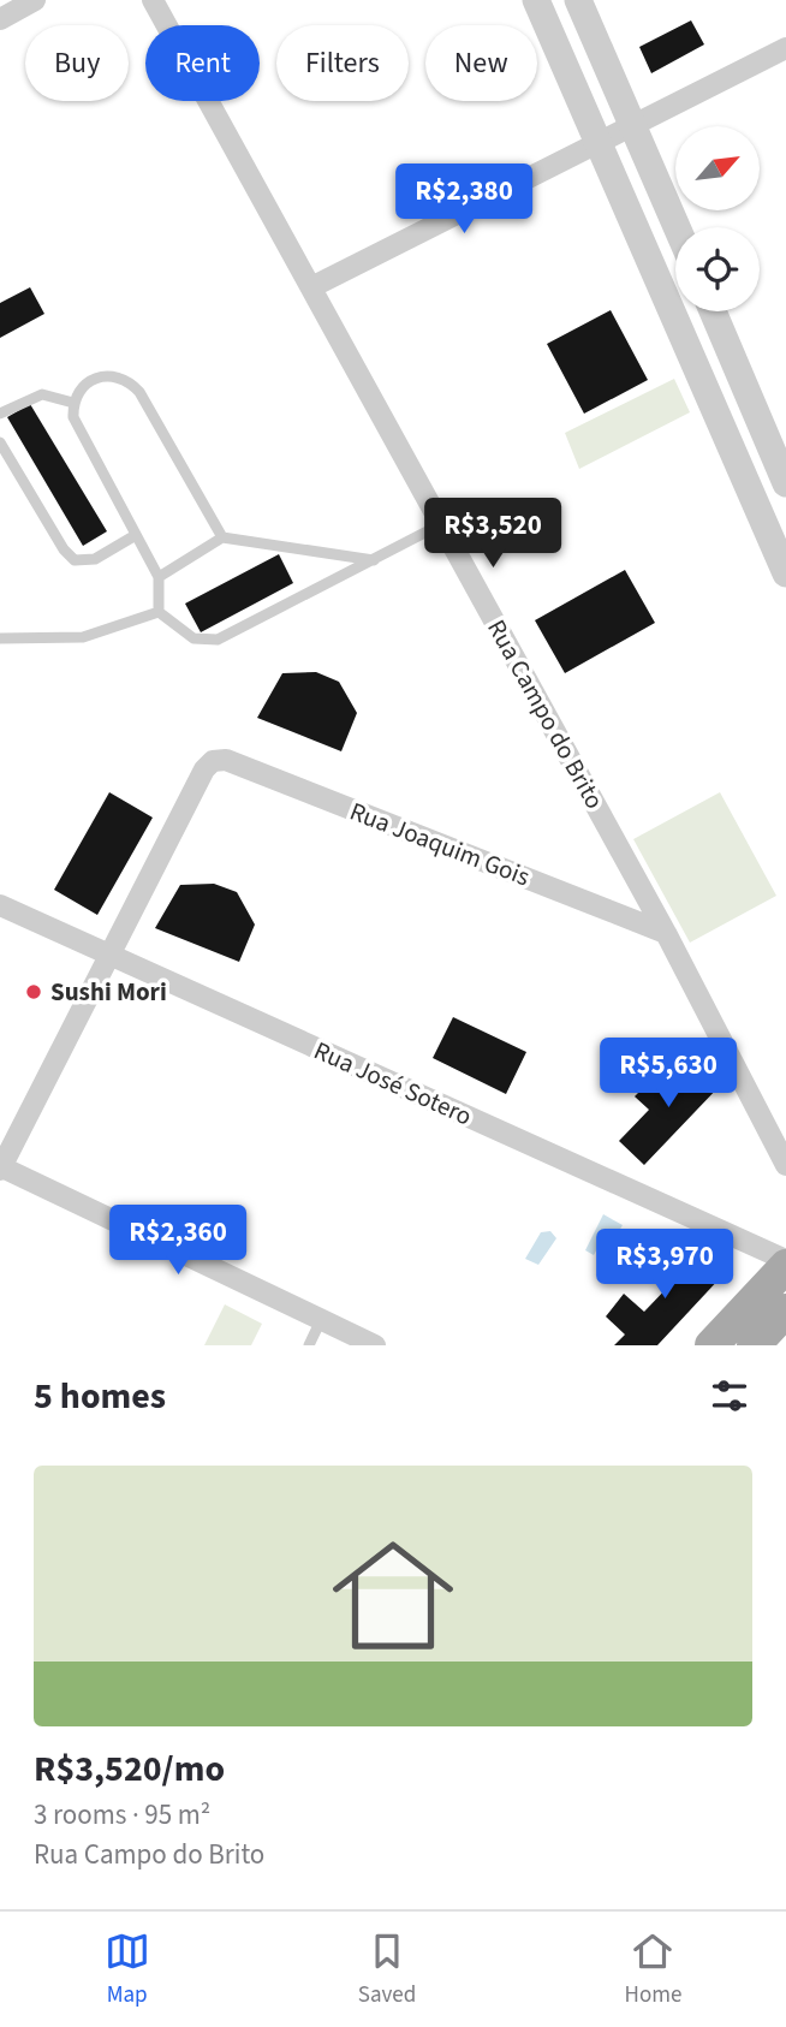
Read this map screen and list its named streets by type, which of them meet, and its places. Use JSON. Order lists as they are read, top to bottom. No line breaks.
{"streets":{"street":["Rua Campo do Brito","Rua Joaquim Gois","Rua José Sotero"]},"crossings":[["Rua Campo do Brito","Rua Joaquim Gois"],["Rua Joaquim Gois","Rua José Sotero"]],"places":["Sushi Mori"],"north":"top right","page":{"chip":["Buy","Rent","Filters","New"],"price":["R$2,380","R$3,520","R$5,630","R$2,360","R$3,970"],"heading":"5 homes","list":[{"name":"R$3,520/mo","note":"3 rooms · 95 m² · Rua Campo do Brito"}],"tabs":["Map","Saved","Home"]}}
